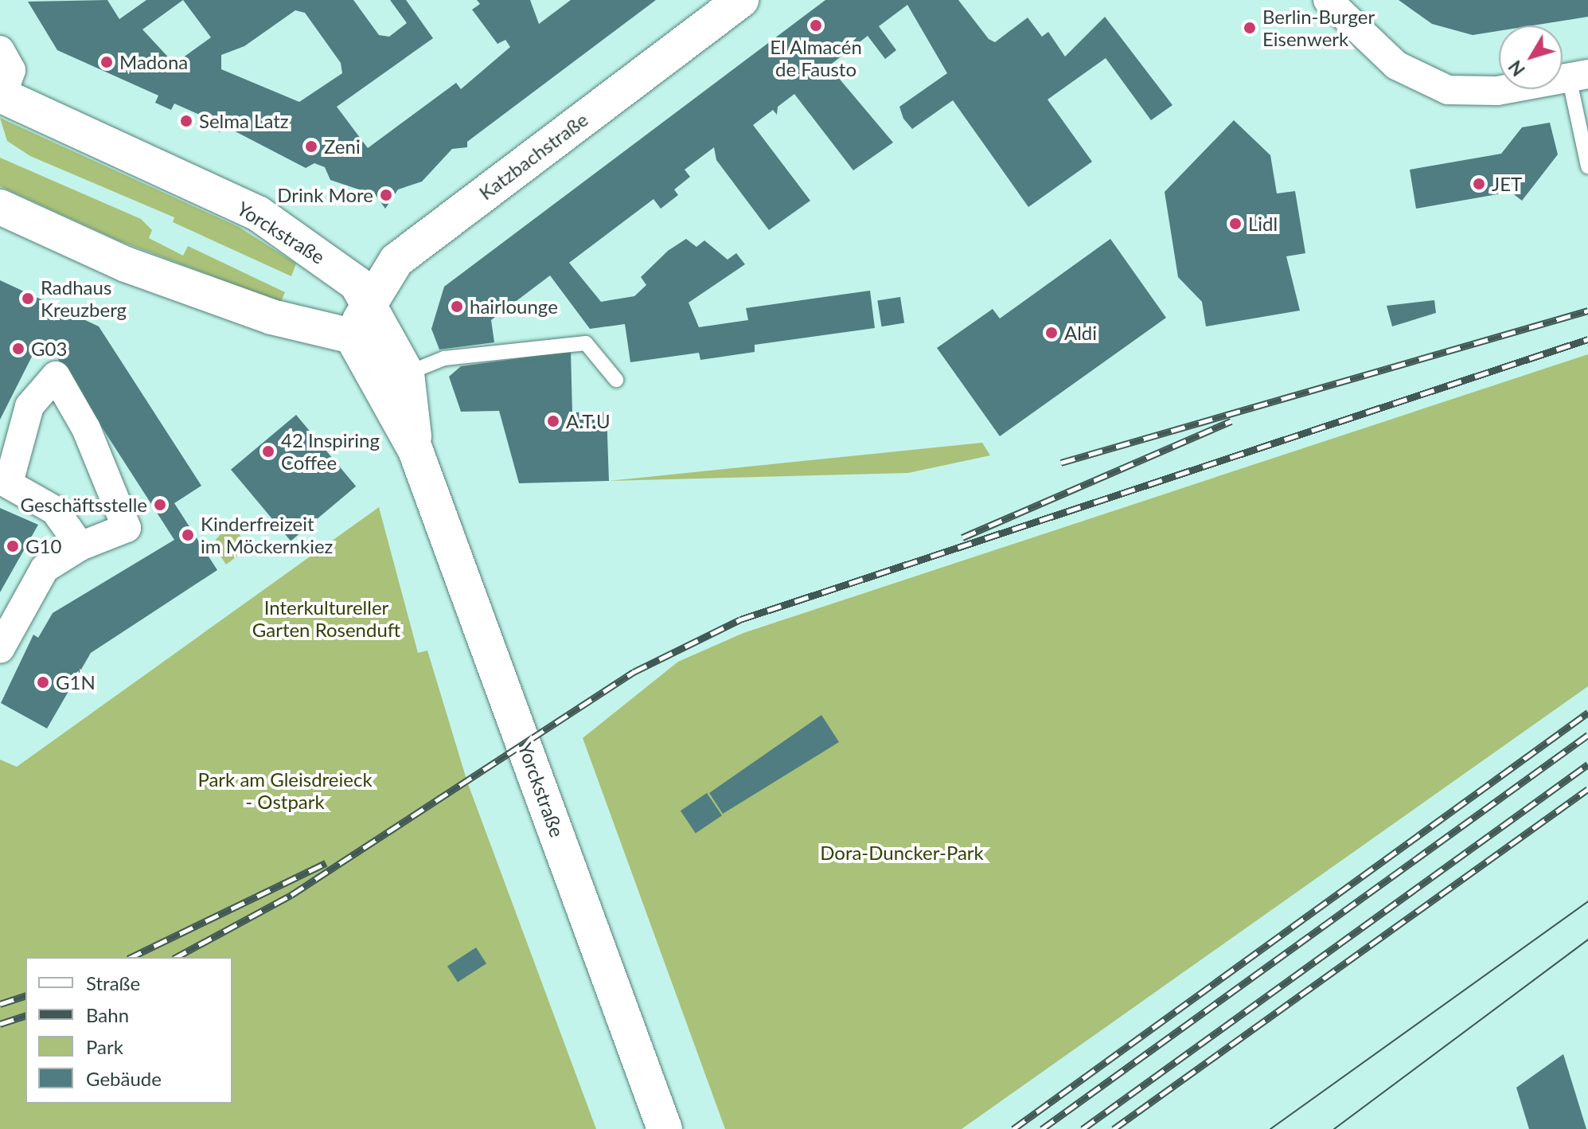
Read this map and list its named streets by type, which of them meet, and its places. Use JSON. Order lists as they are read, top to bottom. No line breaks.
{"streets":{"main road":["Katzbachstraße","Yorckstraße"]},"crossings":[["Katzbachstraße","Yorckstraße"]],"parks":["Interkultureller Garten Rosenduft","Park am Gleisdreieck - Ostpark","Dora-Duncker-Park"],"places":["El Almacén de Fausto","Berlin-Burger Eisenwerk","Madona","Selma Latz","Zeni","JET","Drink More","Lidl","Radhaus Kreuzberg","hairlounge","Aldi","G03","A.T.U","42 Inspiring Coffee","Geschäftsstelle","Kinderfreizeit im Möckernkiez","G10","G1N"],"legend":["Straße","Bahn","Park","Gebäude"],"north":"bottom left"}
